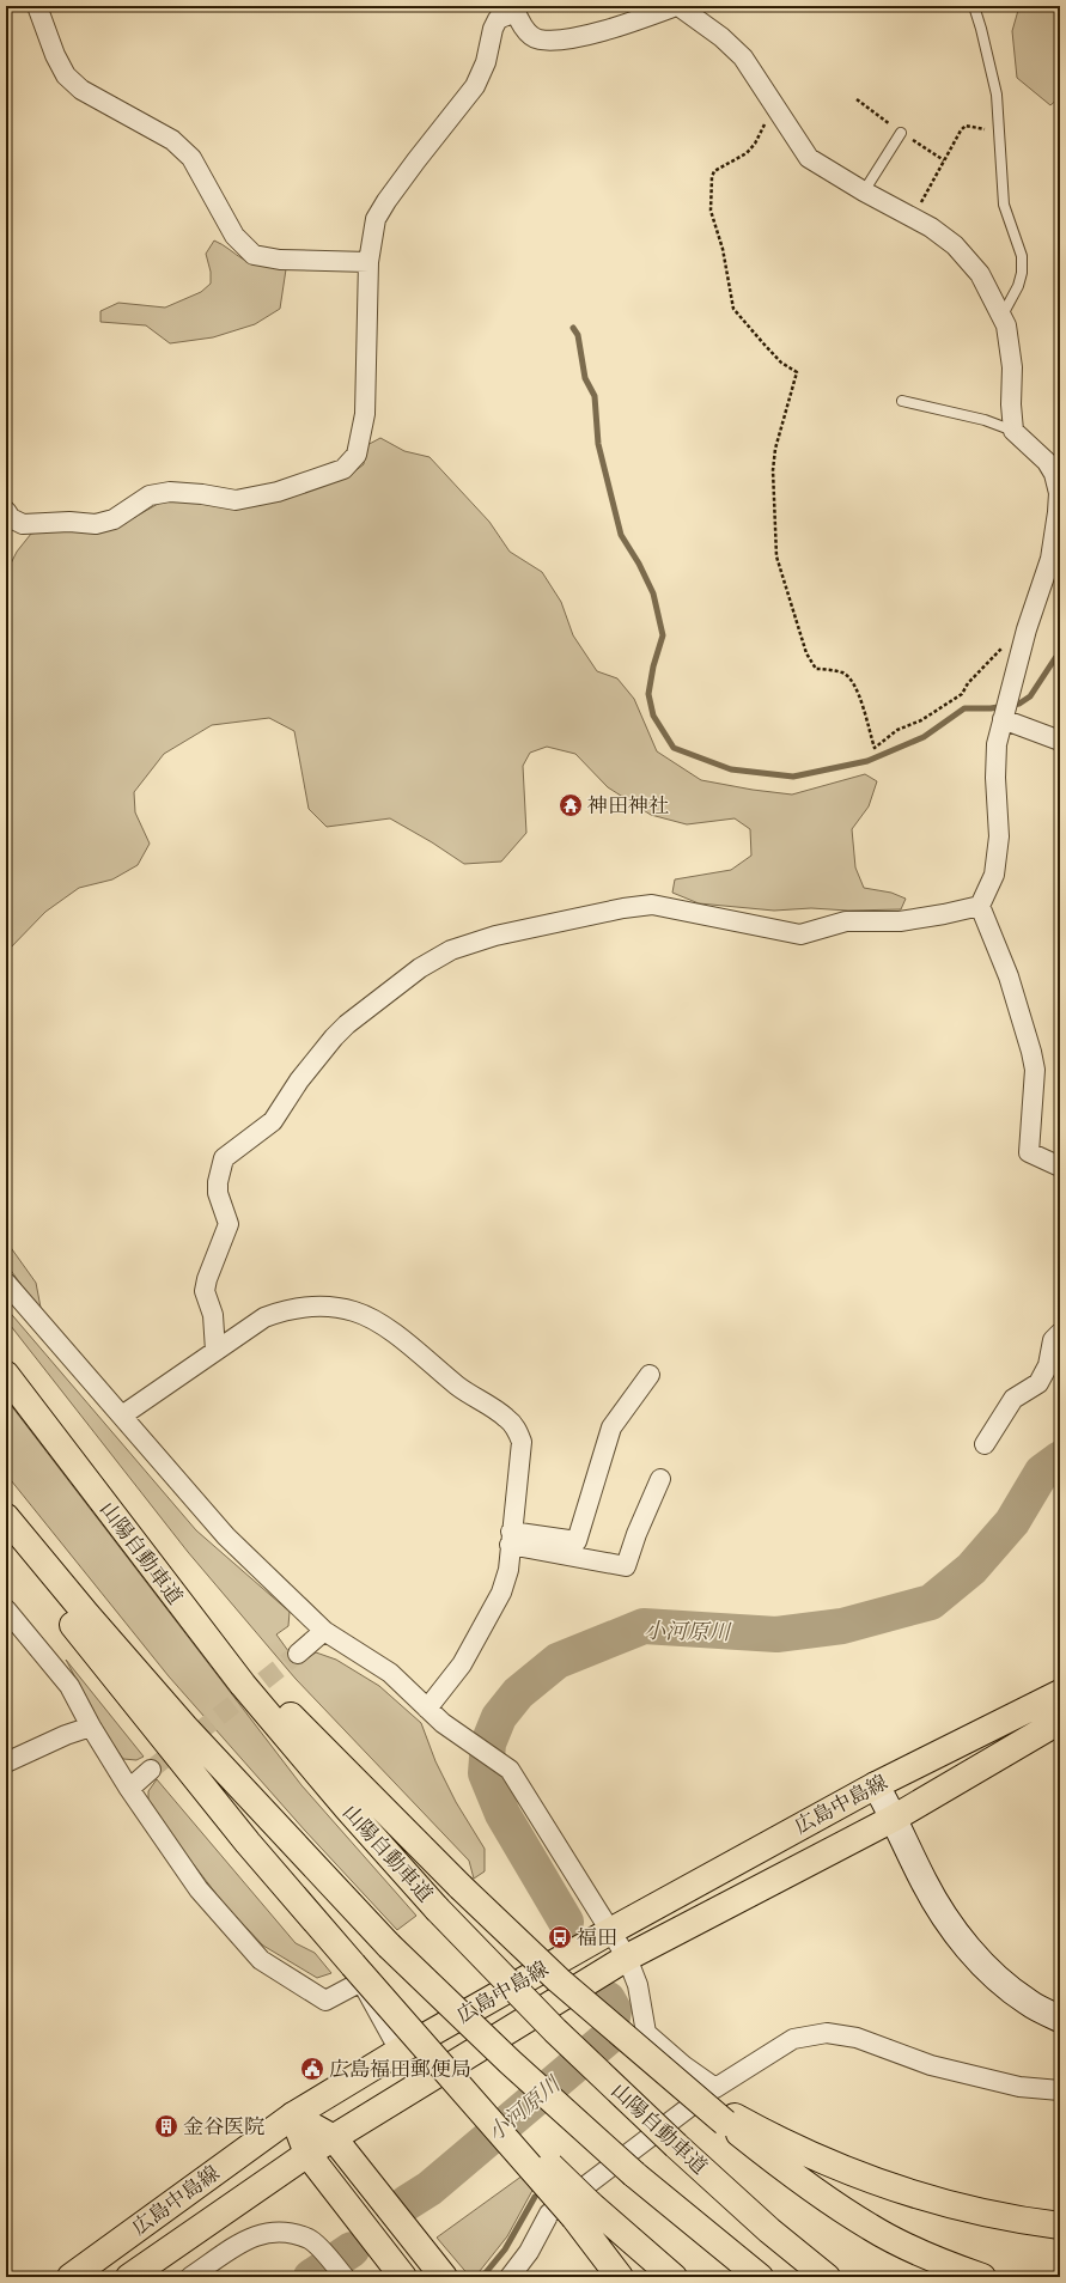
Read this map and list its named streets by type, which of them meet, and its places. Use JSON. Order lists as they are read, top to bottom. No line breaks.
{"streets":{"main road":["山陽自動車道","広島中島線"]},"water":["小河原川"],"places":{"temple":["神田神社"],"bus stop":["福田"],"public building":["広島福田郵便局"],"building":["金谷医院"]}}
